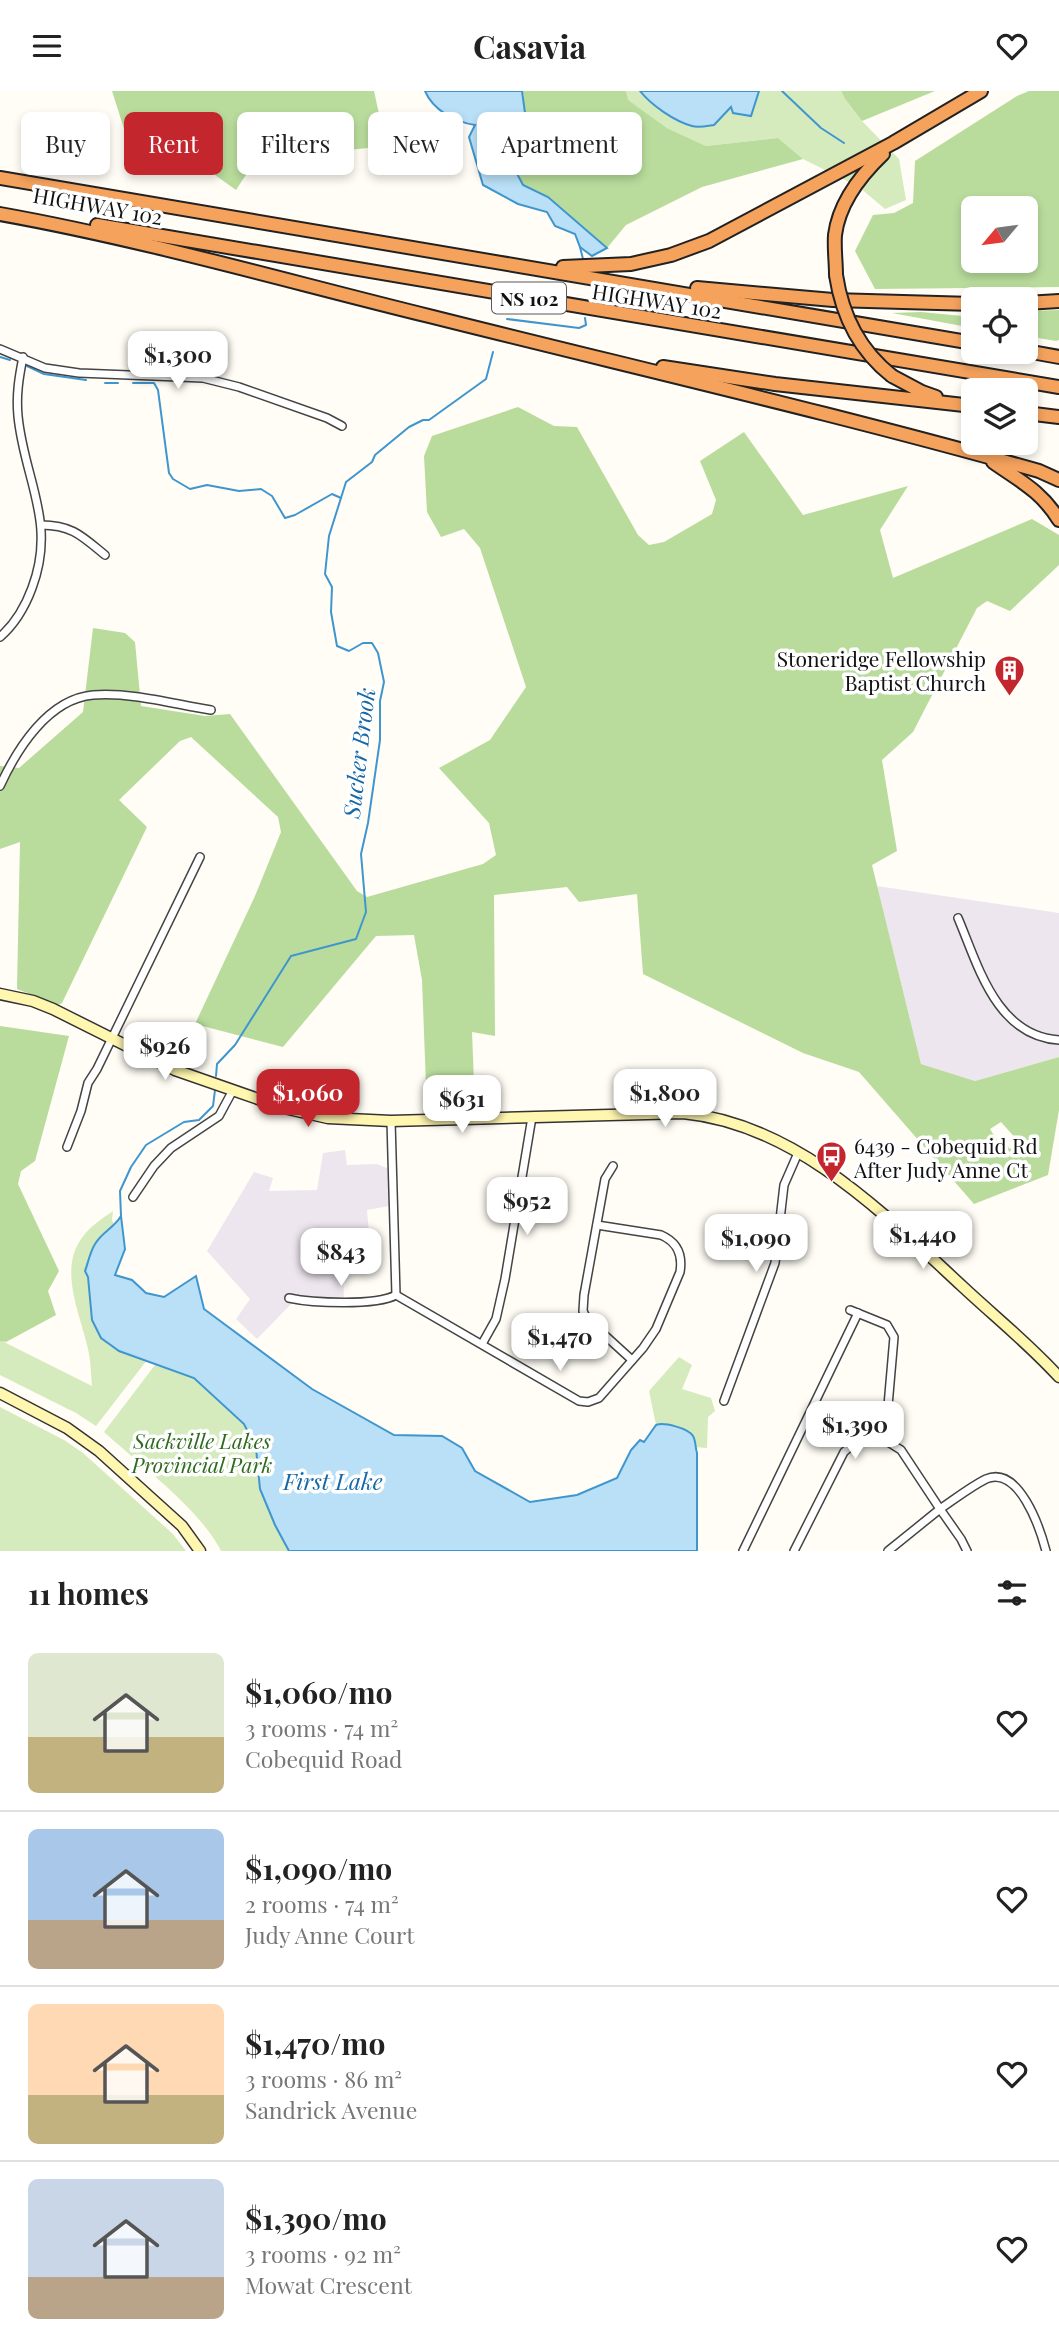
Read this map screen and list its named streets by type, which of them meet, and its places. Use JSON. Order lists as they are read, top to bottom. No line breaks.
{"streets":{"highway":["HIGHWAY 102","NS 102"]},"water":["Sucker Brook","First Lake"],"parks":["Sackville Lakes Provincial Park"],"places":{"building":["Stoneridge Fellowship Baptist Church"],"bus stop":["6439 - Cobequid Rd After Judy Anne Ct"]},"north":"bottom left","page":{"header":"Casavia","chip":["Buy","Rent","Filters","New","Apartment"],"price":["$1,300","$926","$1,060","$1,800","$631","$952","$1,440","$1,090","$843","$1,470","$1,390"],"heading":"11 homes","list":[{"name":"$1,060/mo","note":"3 rooms · 74 m² · Cobequid Road"},{"name":"$1,090/mo","note":"2 rooms · 74 m² · Judy Anne Court"},{"name":"$1,470/mo","note":"3 rooms · 86 m² · Sandrick Avenue"},{"name":"$1,390/mo","note":"3 rooms · 92 m² · Mowat Crescent"}]}}
